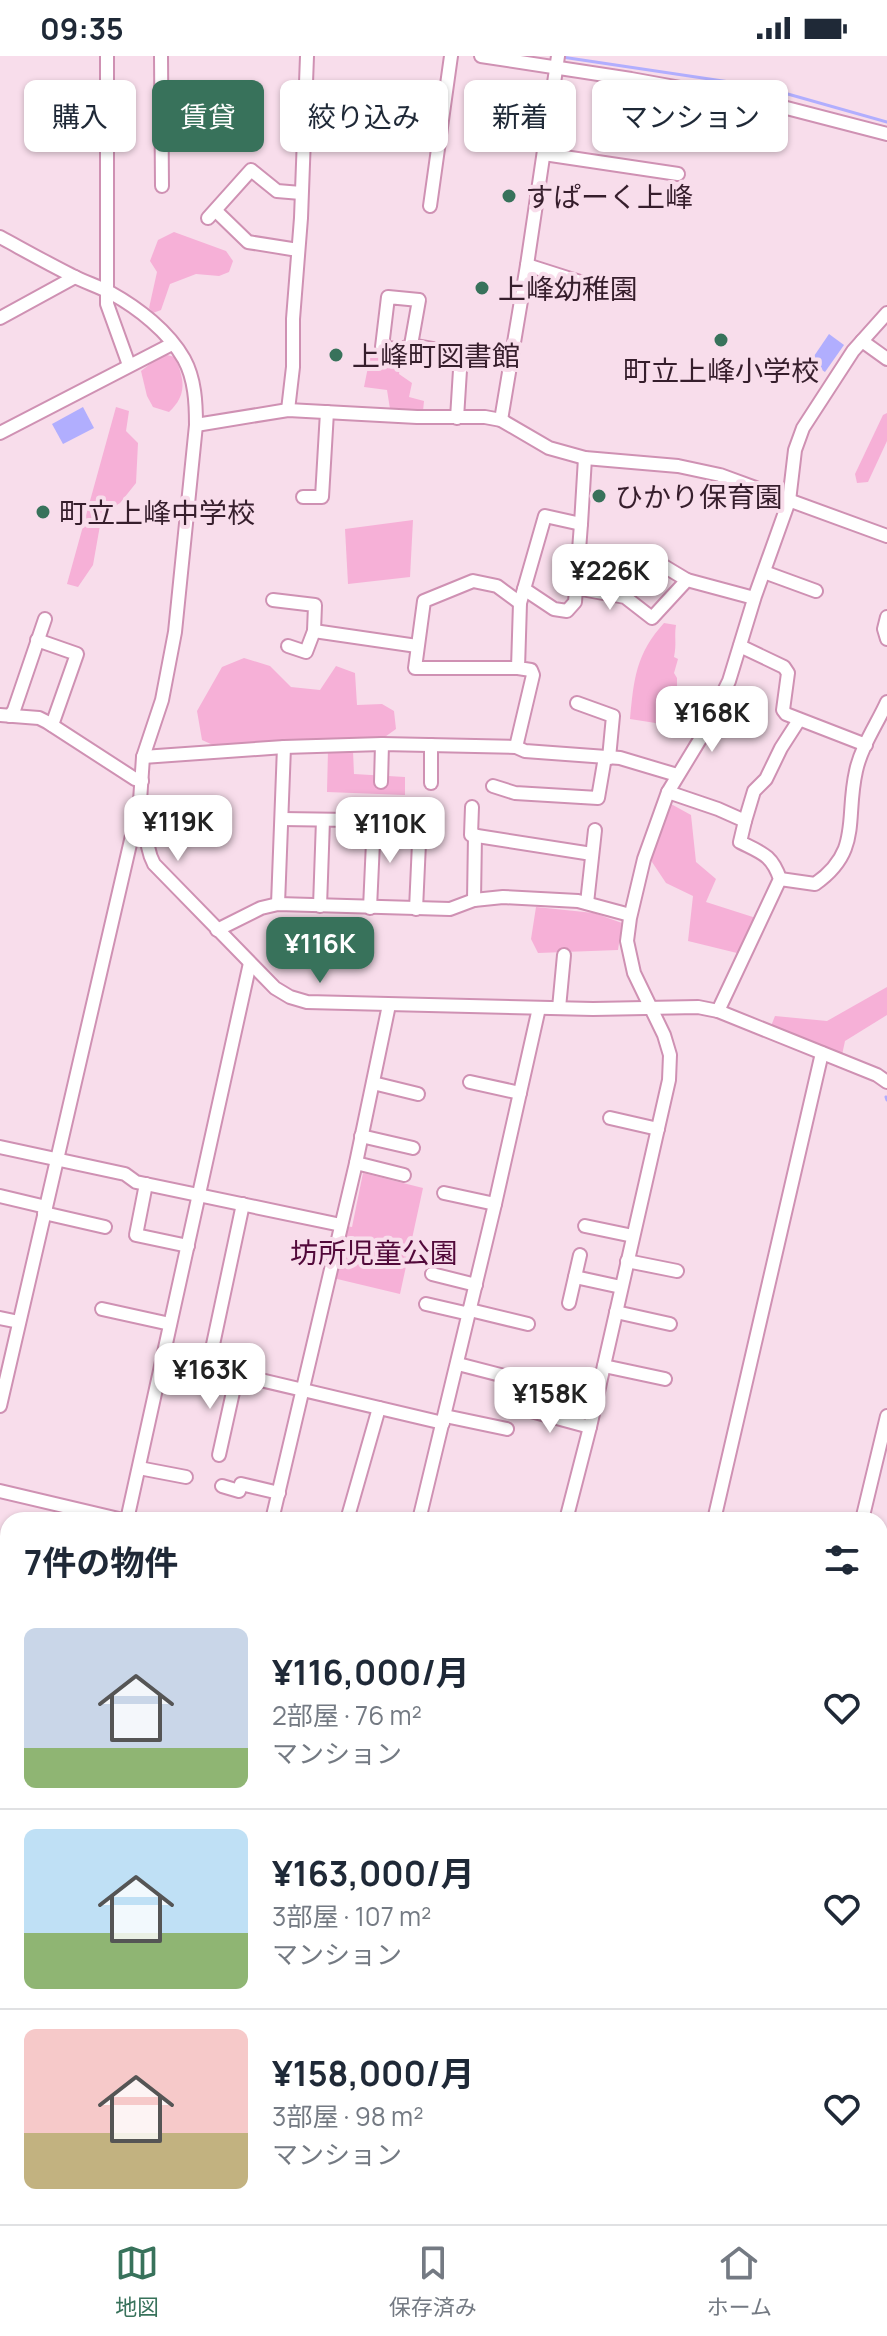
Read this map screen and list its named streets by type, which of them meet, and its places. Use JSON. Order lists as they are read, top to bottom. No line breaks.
{"parks":["坊所児童公園"],"places":["すぱーく上峰","上峰幼稚園","町立上峰小学校","上峰町図書館","ひかり保育園","町立上峰中学校"],"page":{"status":"09:35","chip":["購入","賃貸","絞り込み","新着","マンション"],"price":["¥226K","¥168K","¥119K","¥110K","¥116K","¥163K","¥158K"],"heading":"7件の物件","list":[{"name":"¥116,000/月","note":"2部屋 · 76 m² · マンション"},{"name":"¥163,000/月","note":"3部屋 · 107 m² · マンション"},{"name":"¥158,000/月","note":"3部屋 · 98 m² · マンション"}],"tabs":["地図","保存済み","ホーム"]}}
